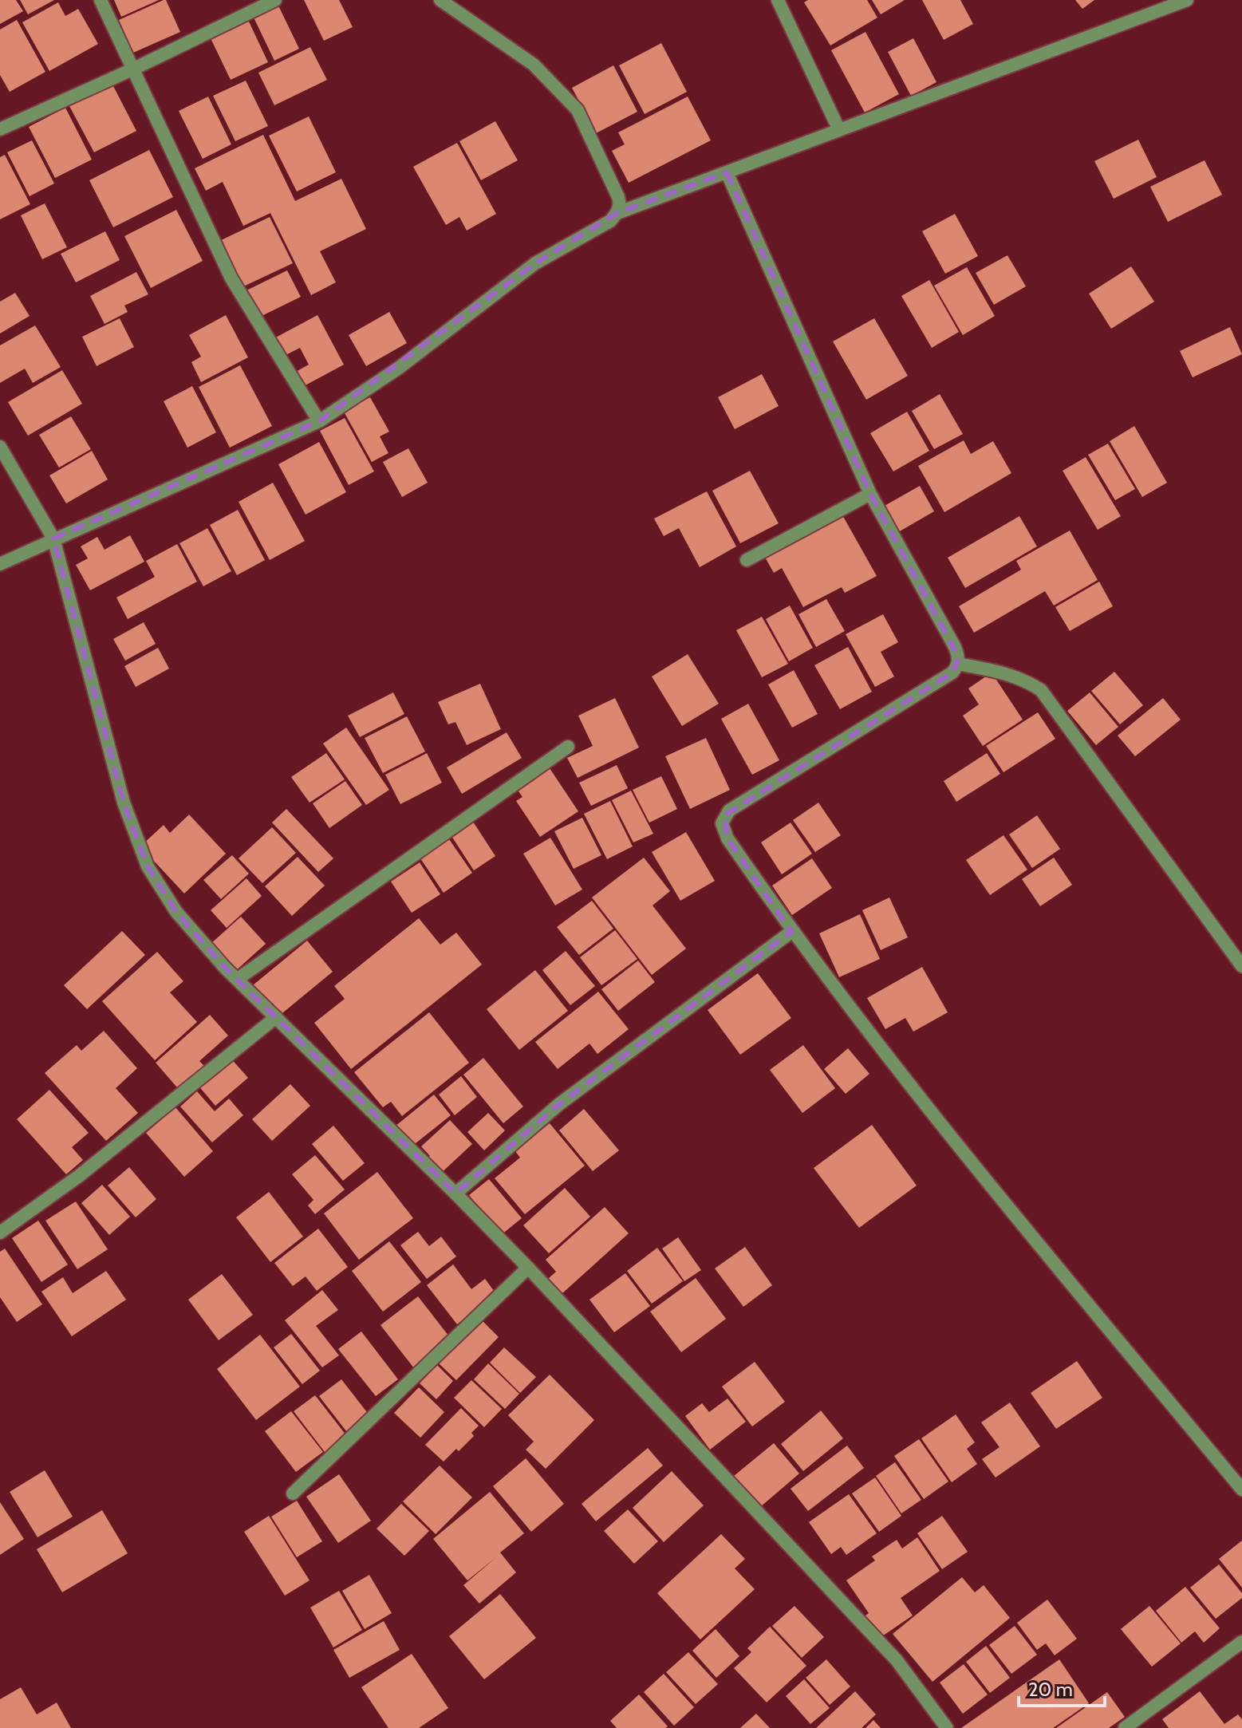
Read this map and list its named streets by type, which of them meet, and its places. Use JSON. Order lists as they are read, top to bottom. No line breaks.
{"scale_bar":"20 m"}
